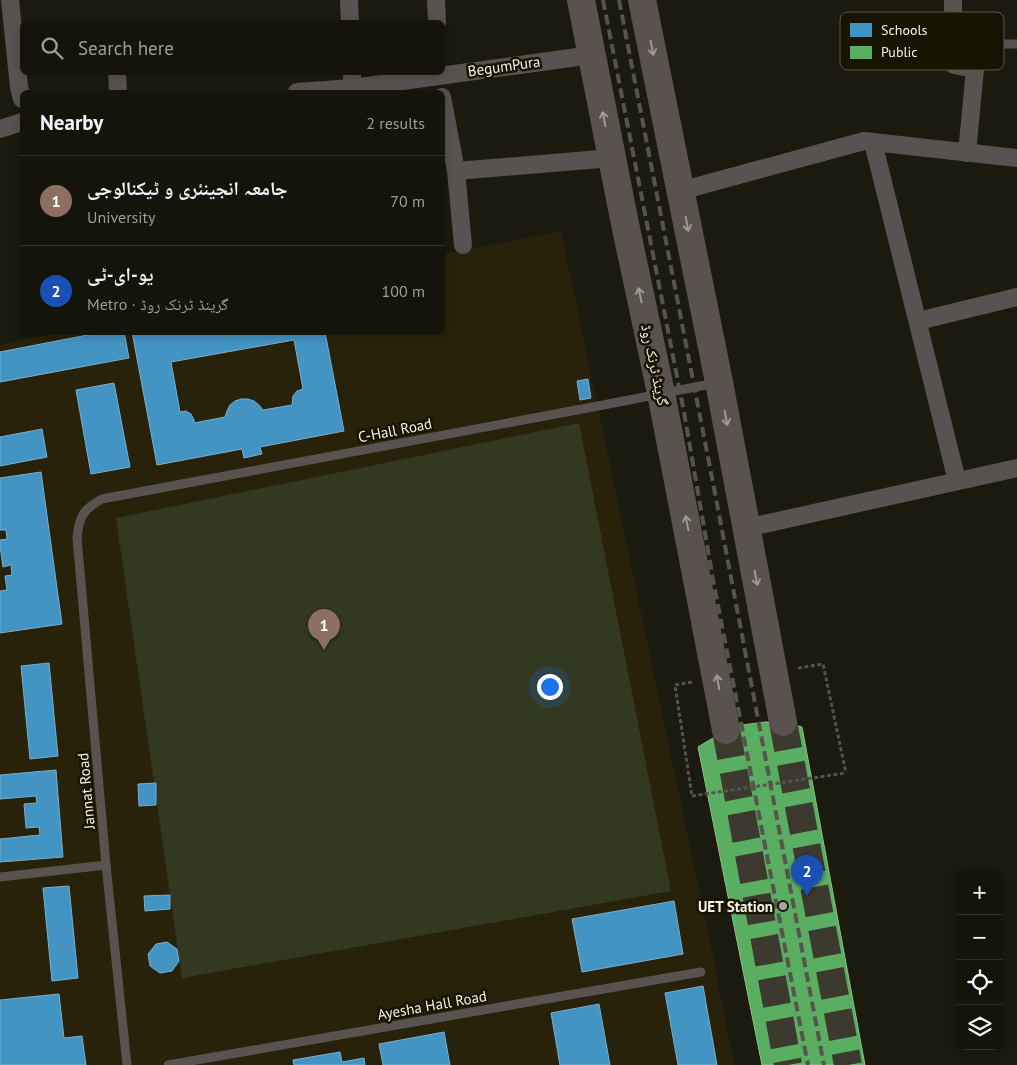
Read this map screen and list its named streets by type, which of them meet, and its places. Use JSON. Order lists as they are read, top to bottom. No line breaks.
{"streets":{"main road":["گرینڈ ٹرنک روڈ"],"street":["BegumPura"],"lane":["C-Hall Road","Jannat Road","Ayesha Hall Road"]},"crossings":[["BegumPura","گرینڈ ٹرنک روڈ"],["گرینڈ ٹرنک روڈ","C-Hall Road"],["C-Hall Road","Jannat Road"]],"places":["UET Station"],"legend":["Schools","Public"],"page":{"search":"Search here","heading":["Nearby","2 results"],"list":[{"mark":"1","name":"جامعہ انجینئری و ٹیکنالوجی","note":"University","value":"70 m"},{"mark":"2","name":"یو-ای-ٹی","note":"Metro · گرینڈ ٹرنک روڈ","value":"100 m"}],"pins":["1","2"],"map_buttons":["+","−"]}}
